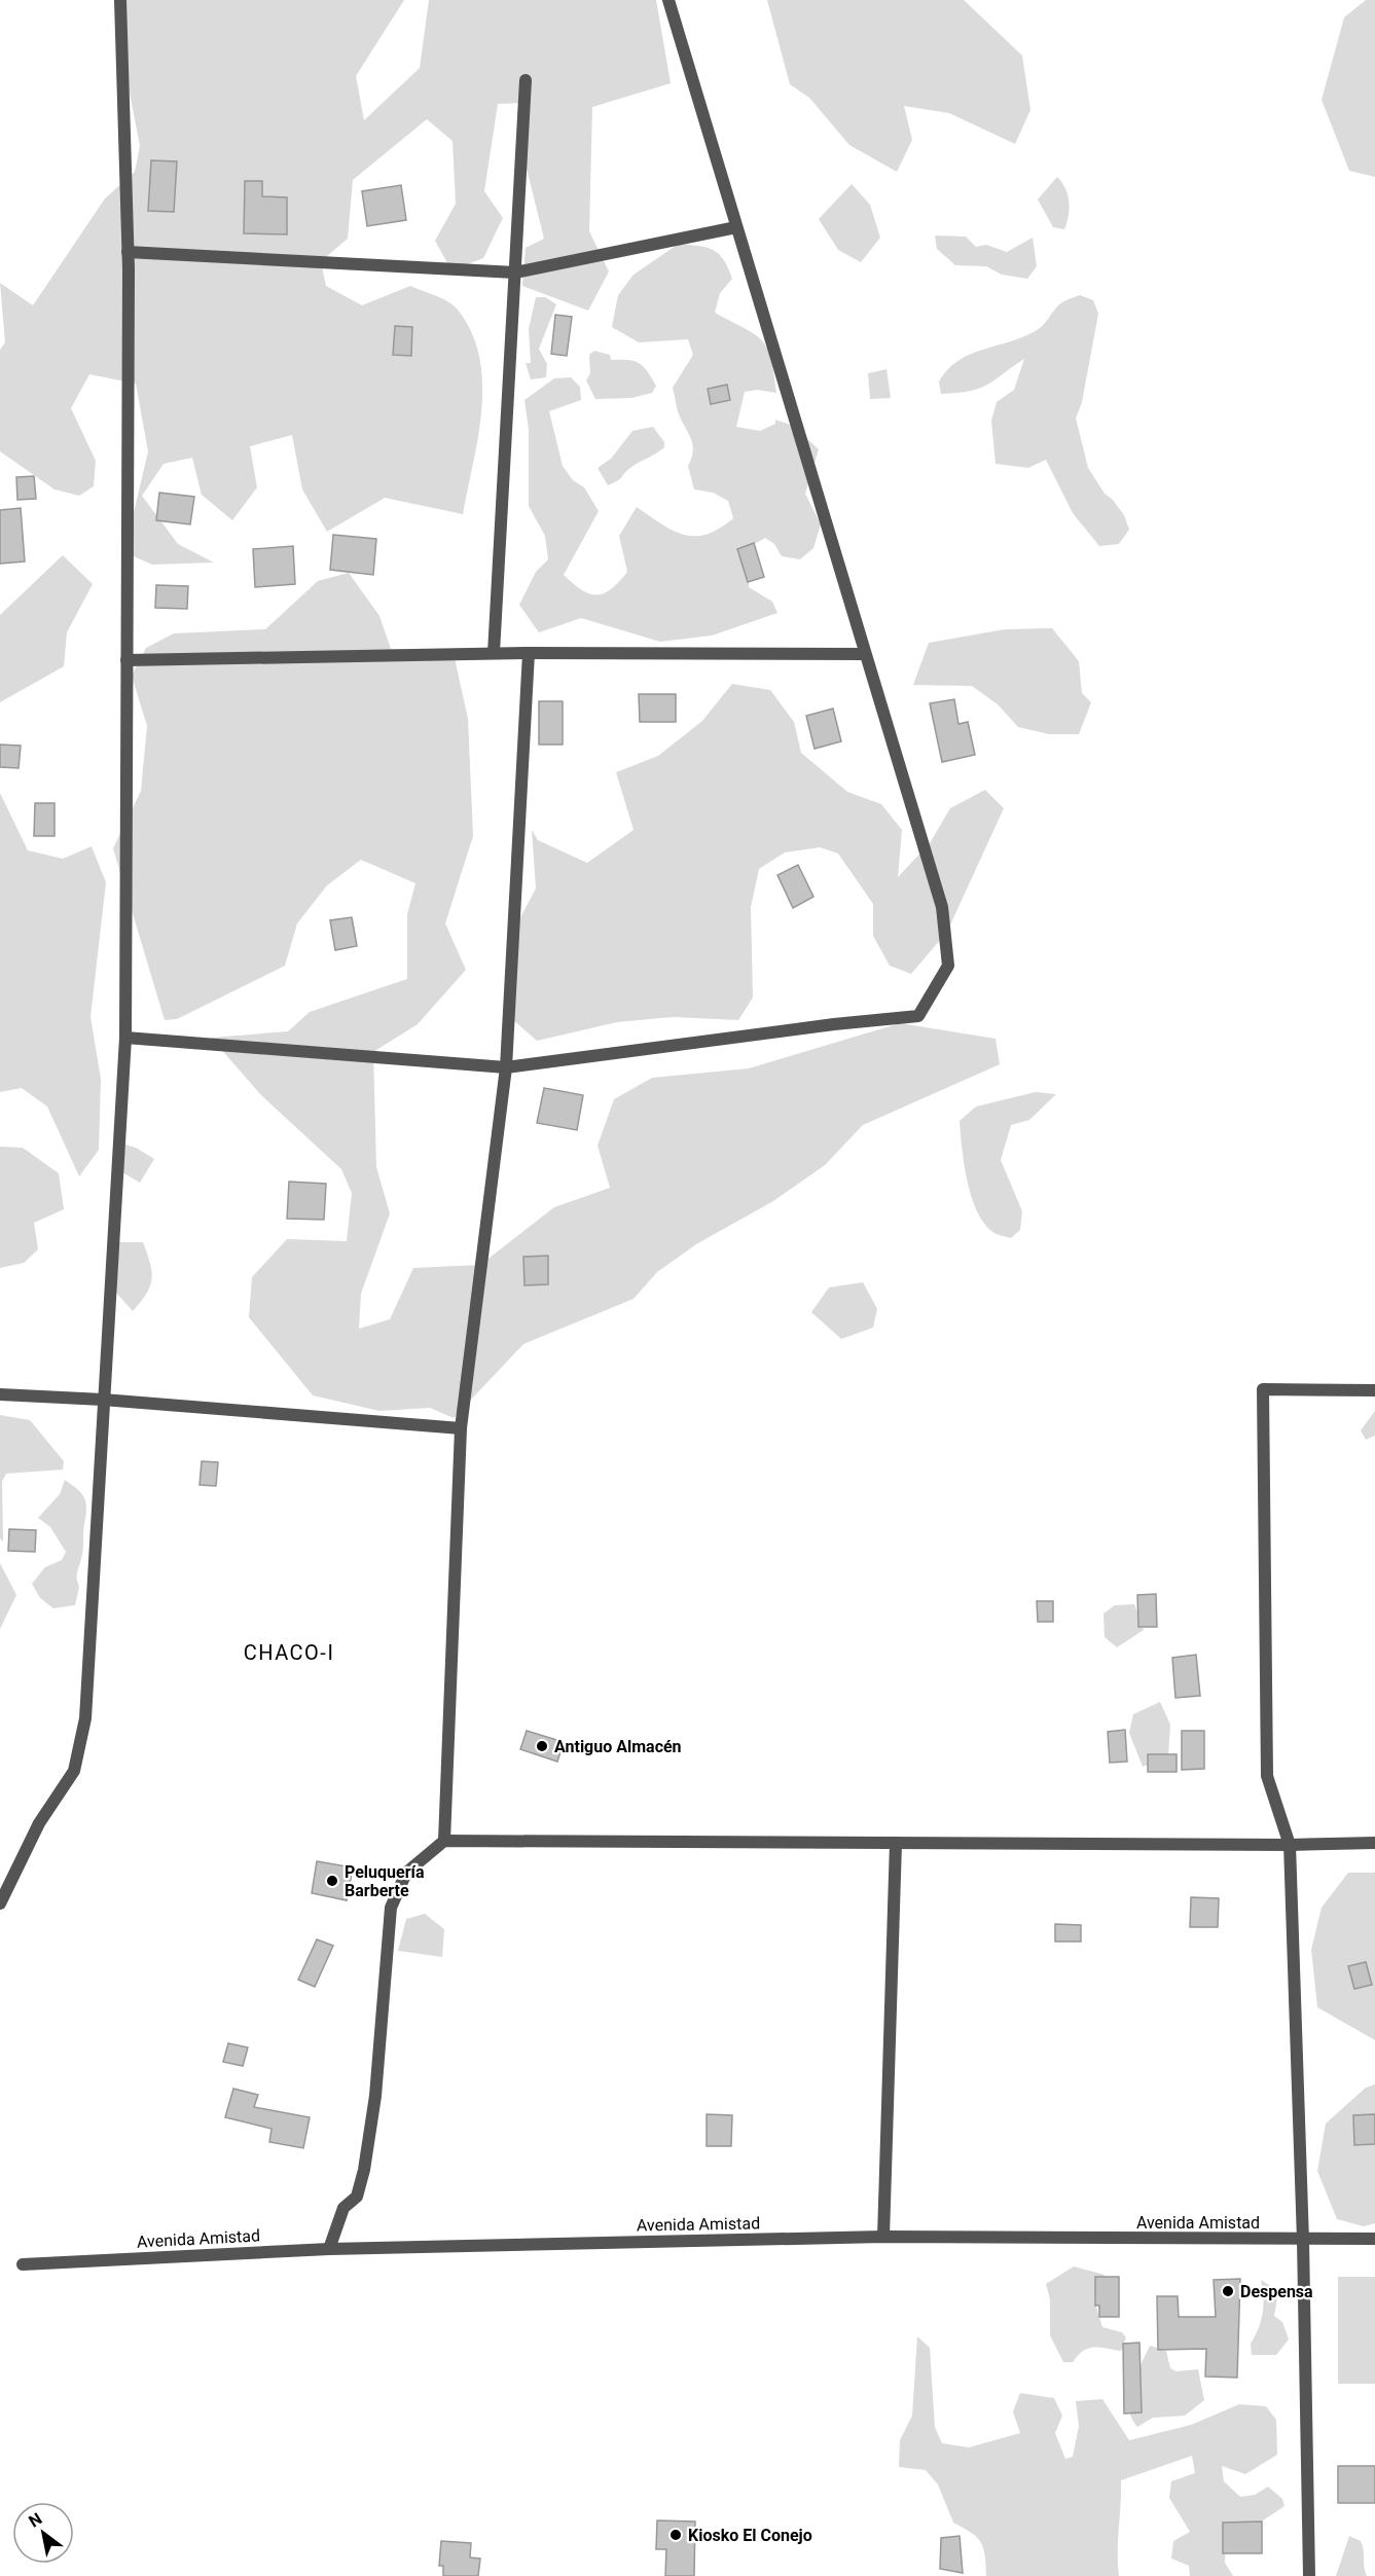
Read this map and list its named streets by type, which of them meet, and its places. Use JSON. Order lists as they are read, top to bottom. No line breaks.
{"streets":{"street":["Avenida Amistad"]},"districts":["CHACO-I"],"places":["Antiguo Almacén","Peluquería Barberte","Despensa","Kiosko El Conejo"],"north":"top left"}
